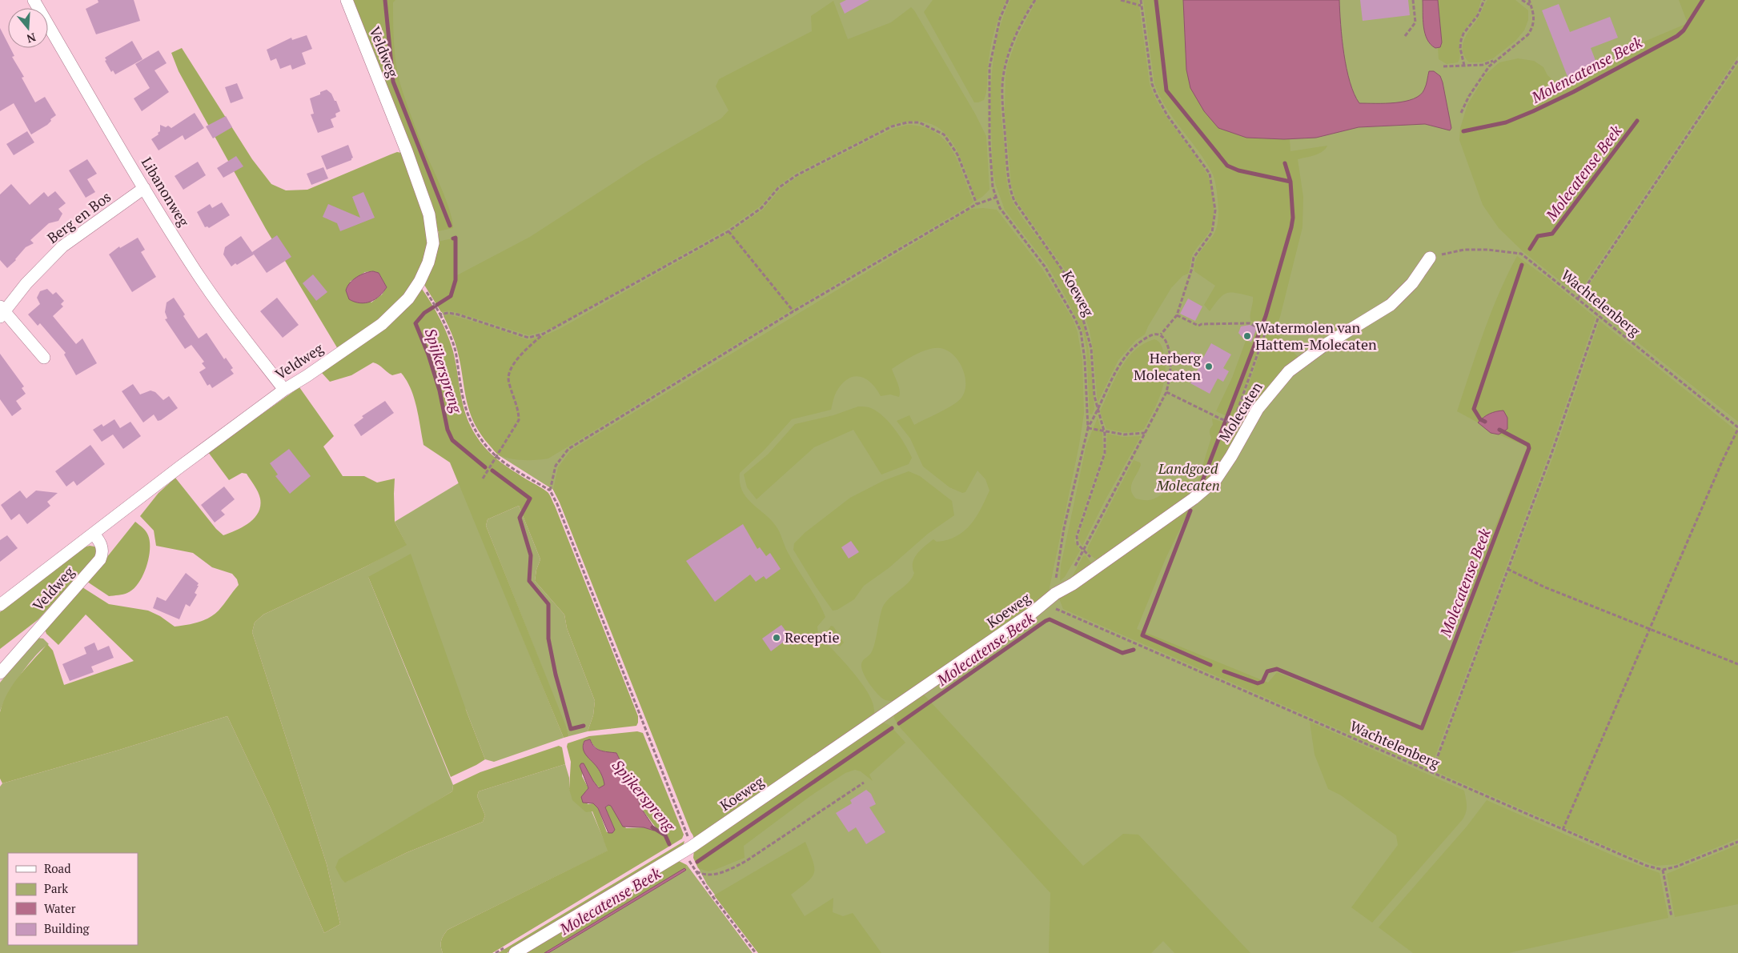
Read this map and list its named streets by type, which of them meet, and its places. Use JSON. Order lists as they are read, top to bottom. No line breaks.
{"streets":{"street":["Veldweg","Libanonweg","Berg en Bos","Koeweg","Molecaten"],"path":["Wachtelenberg"]},"crossings":[["Veldweg","Libanonweg"],["Libanonweg","Berg en Bos"],["Koeweg","Wachtelenberg"],["Koeweg","Molecaten"],["Wachtelenberg","Molecaten"]],"water":["Molencatense Beek","Molecatense Beek","Spijkerspreng"],"parks":["Landgoed Molecaten"],"places":["Watermolen van Hattem-Molecaten","Herberg Molecaten","Receptie"],"legend":["Road","Park","Water","Building"],"north":"bottom"}
